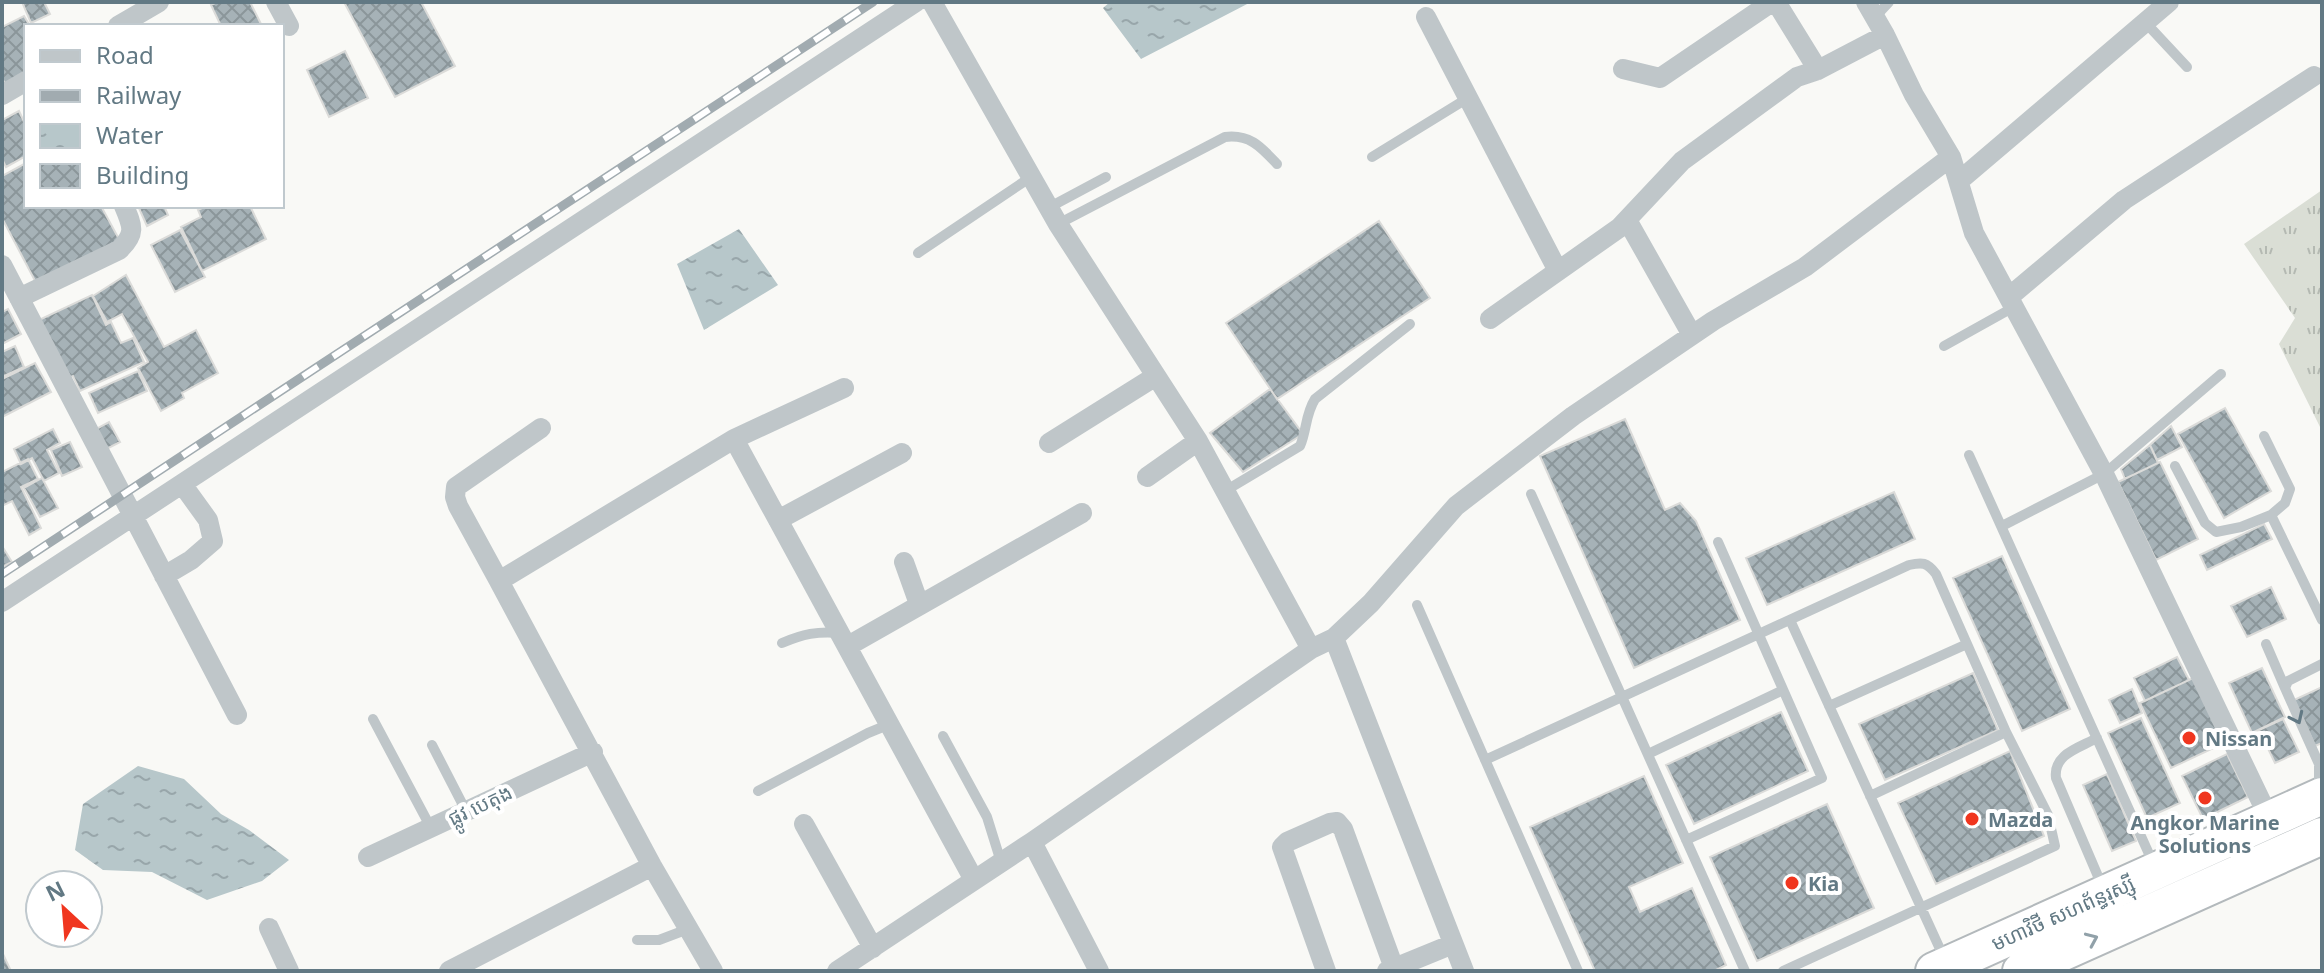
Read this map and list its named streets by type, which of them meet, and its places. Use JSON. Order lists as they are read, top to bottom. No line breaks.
{"streets":{"highway":["មហាវិថី សហព័ន្ធរុស្ស៊ី"],"street":["ផ្លូវ បេតុង"]},"places":["Nissan","Angkor Marine Solutions","Mazda","Kia"],"legend":["Road","Railway","Water","Building"],"north":"top left"}
